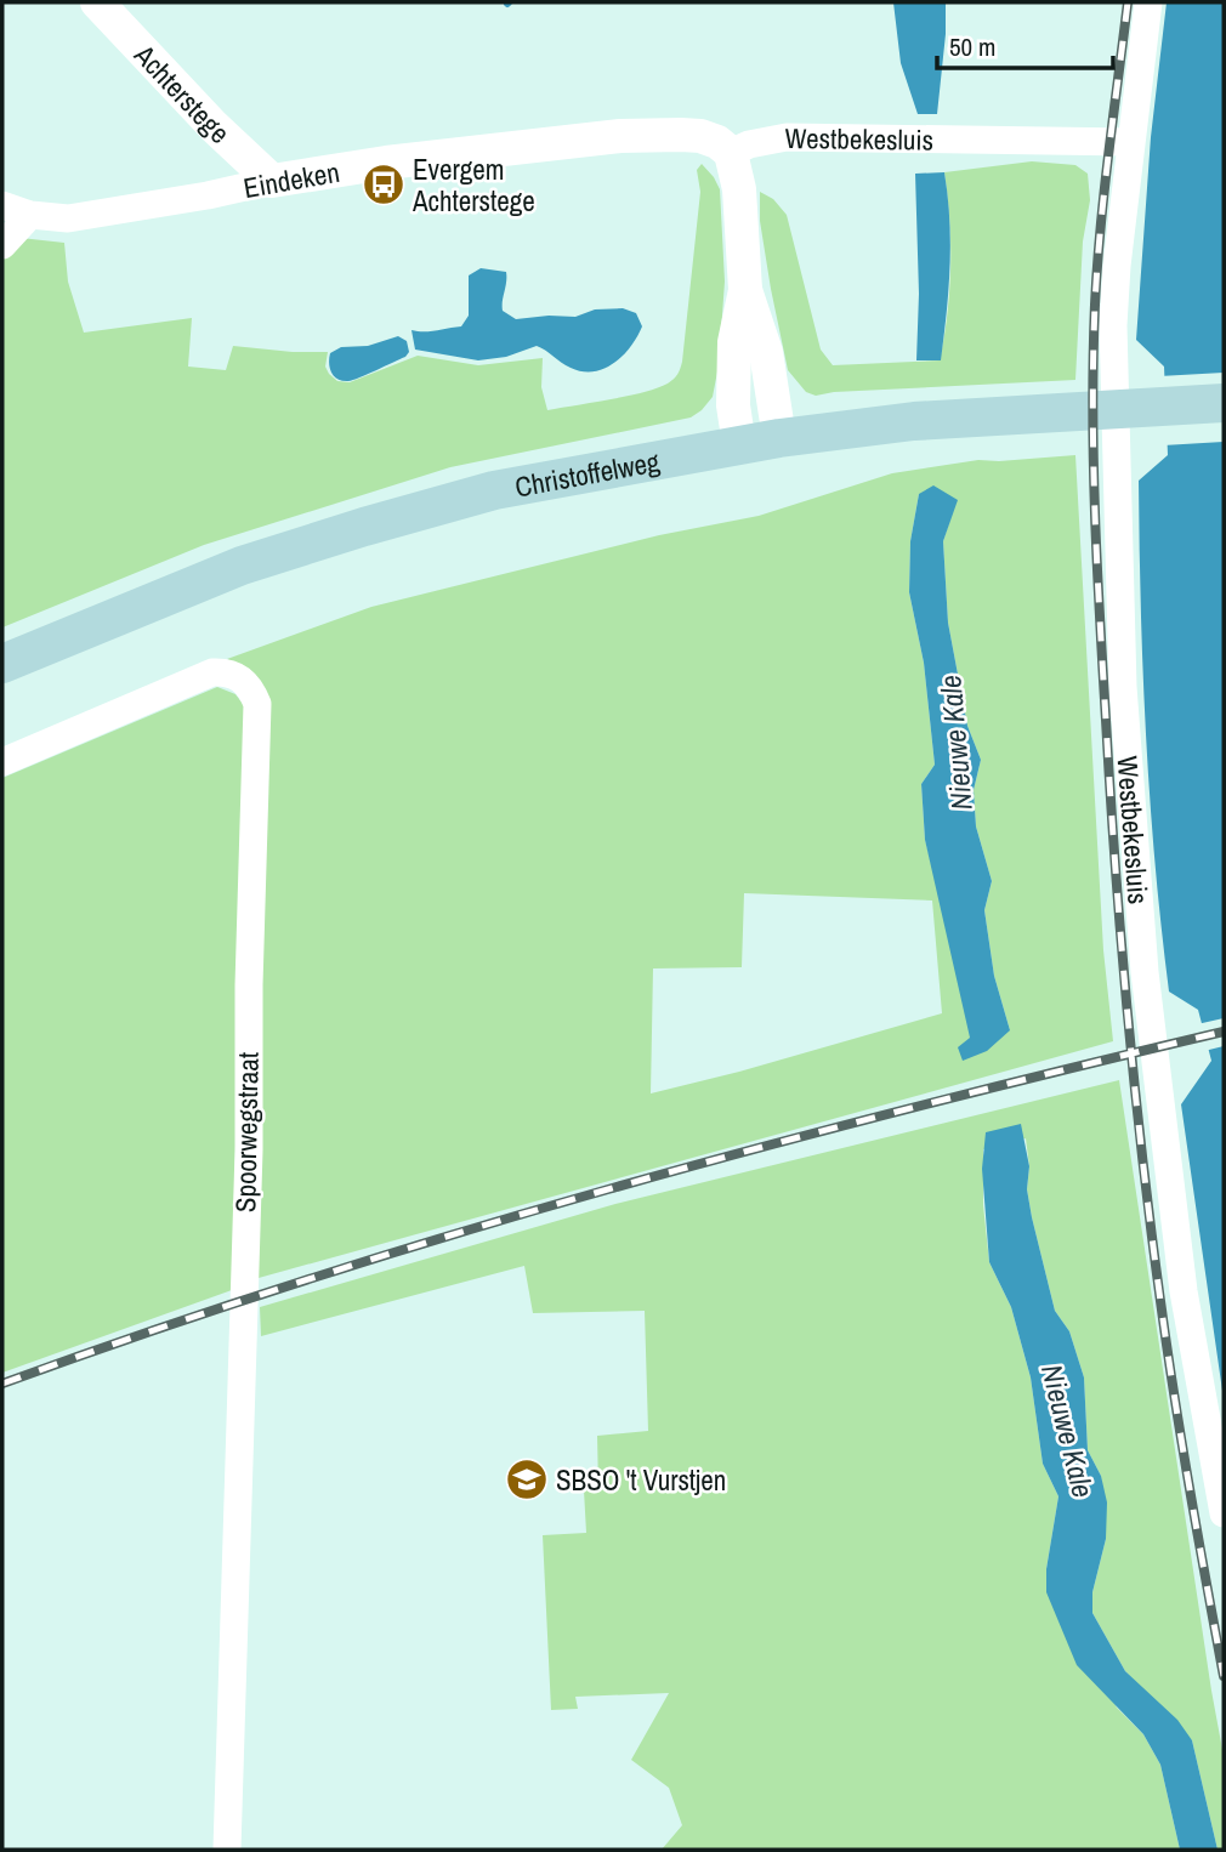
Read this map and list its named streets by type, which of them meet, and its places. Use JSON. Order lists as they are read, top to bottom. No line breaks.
{"streets":{"main road":["Christoffelweg"],"street":["Achterstege","Westbekesluis","Eindeken","Spoorwegstraat"]},"crossings":[["Achterstege","Eindeken"],["Westbekesluis","Eindeken"]],"water":["Nieuwe Kale"],"places":{"bus stop":["Evergem Achterstege"],"school or university":["SBSO 't Vurstjen"]},"scale_bar":"50 m"}
